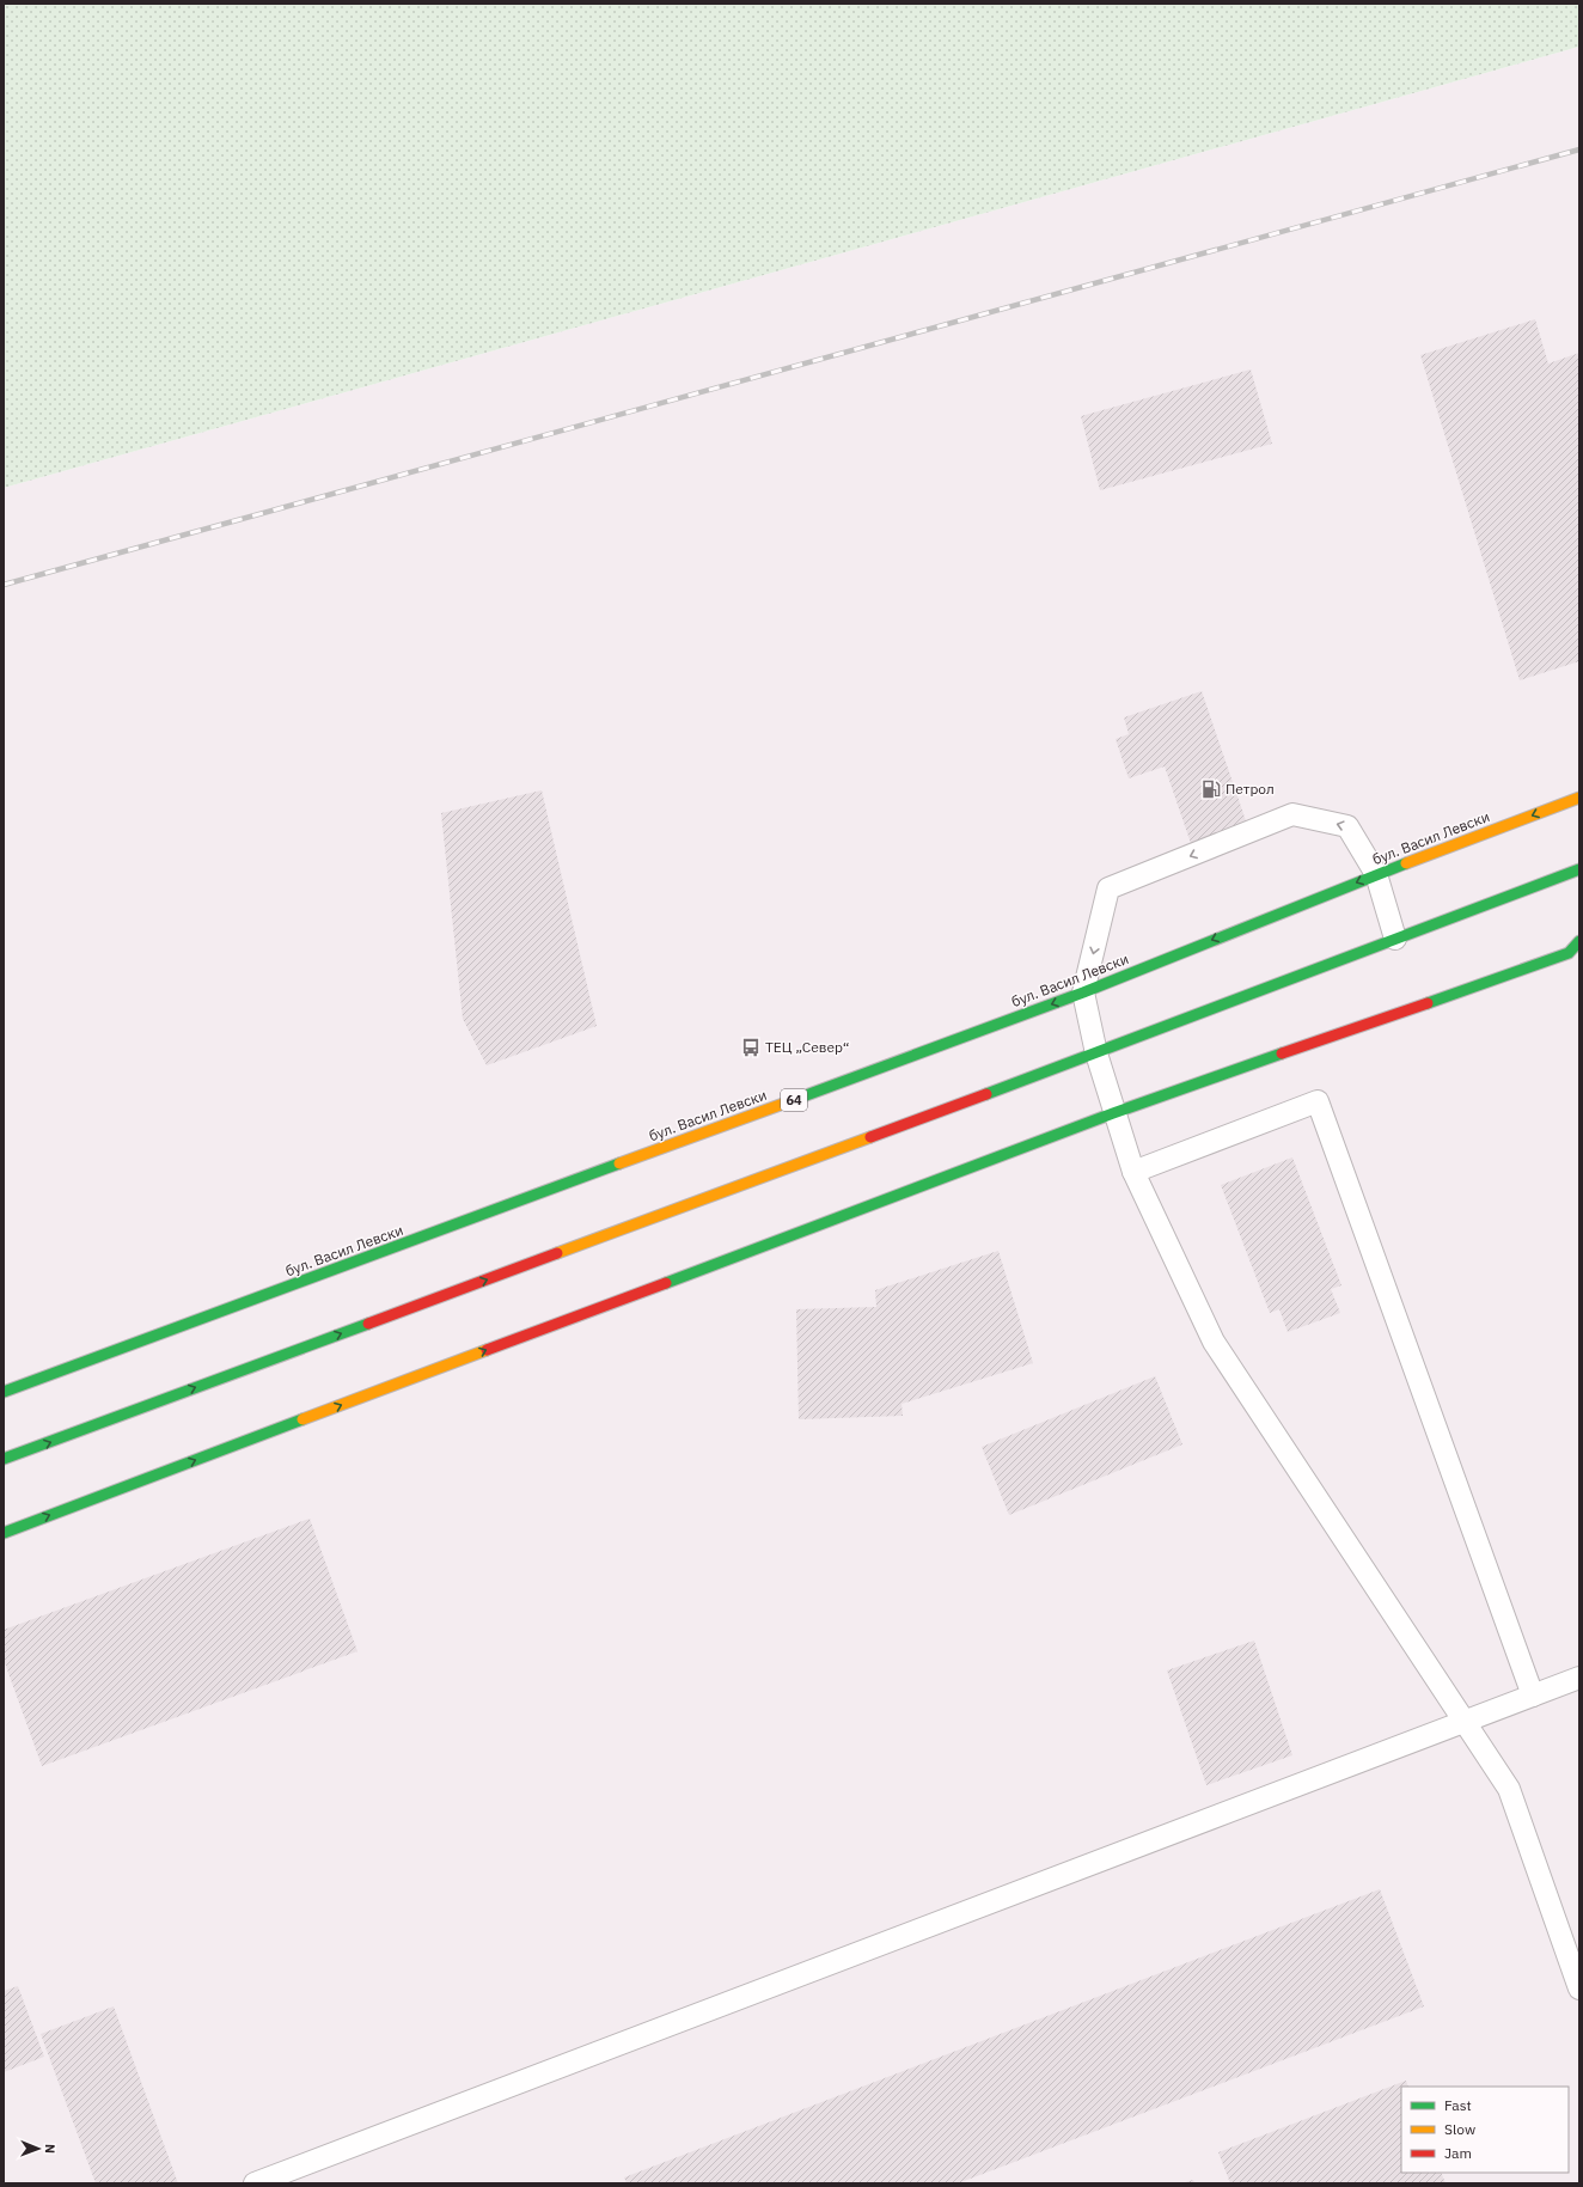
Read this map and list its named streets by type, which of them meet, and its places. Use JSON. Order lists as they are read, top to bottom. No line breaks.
{"streets":{"main road":["бул. Васил Левски","64"]},"places":{"fuel station":["Петрол"],"bus stop":["ТЕЦ „Север“"]},"legend":["Fast","Slow","Jam"],"north":"right"}
